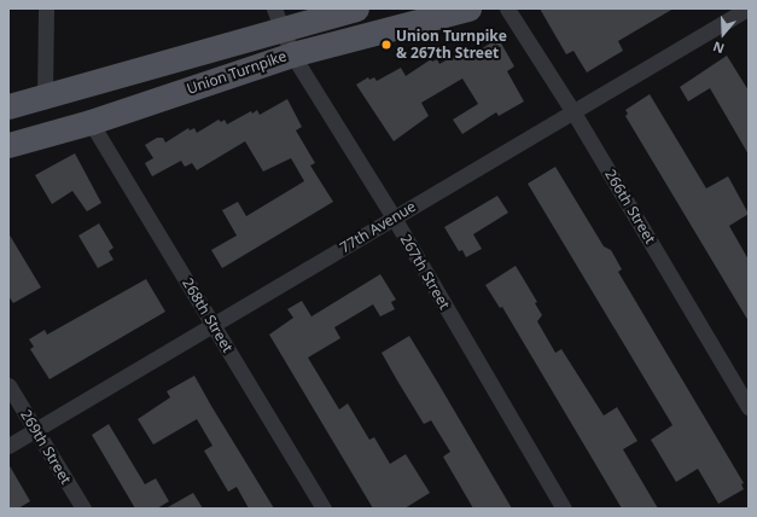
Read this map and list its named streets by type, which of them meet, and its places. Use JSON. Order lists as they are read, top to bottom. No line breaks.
{"streets":{"main road":["Union Turnpike"],"street":["266th Street","77th Avenue","267th Street","268th Street","269th Street"]},"crossings":[["Union Turnpike","267th Street"],["Union Turnpike","268th Street"],["266th Street","77th Avenue"],["77th Avenue","267th Street"],["77th Avenue","268th Street"],["77th Avenue","269th Street"]],"places":["Union Turnpike & 267th Street"],"north":"bottom"}
